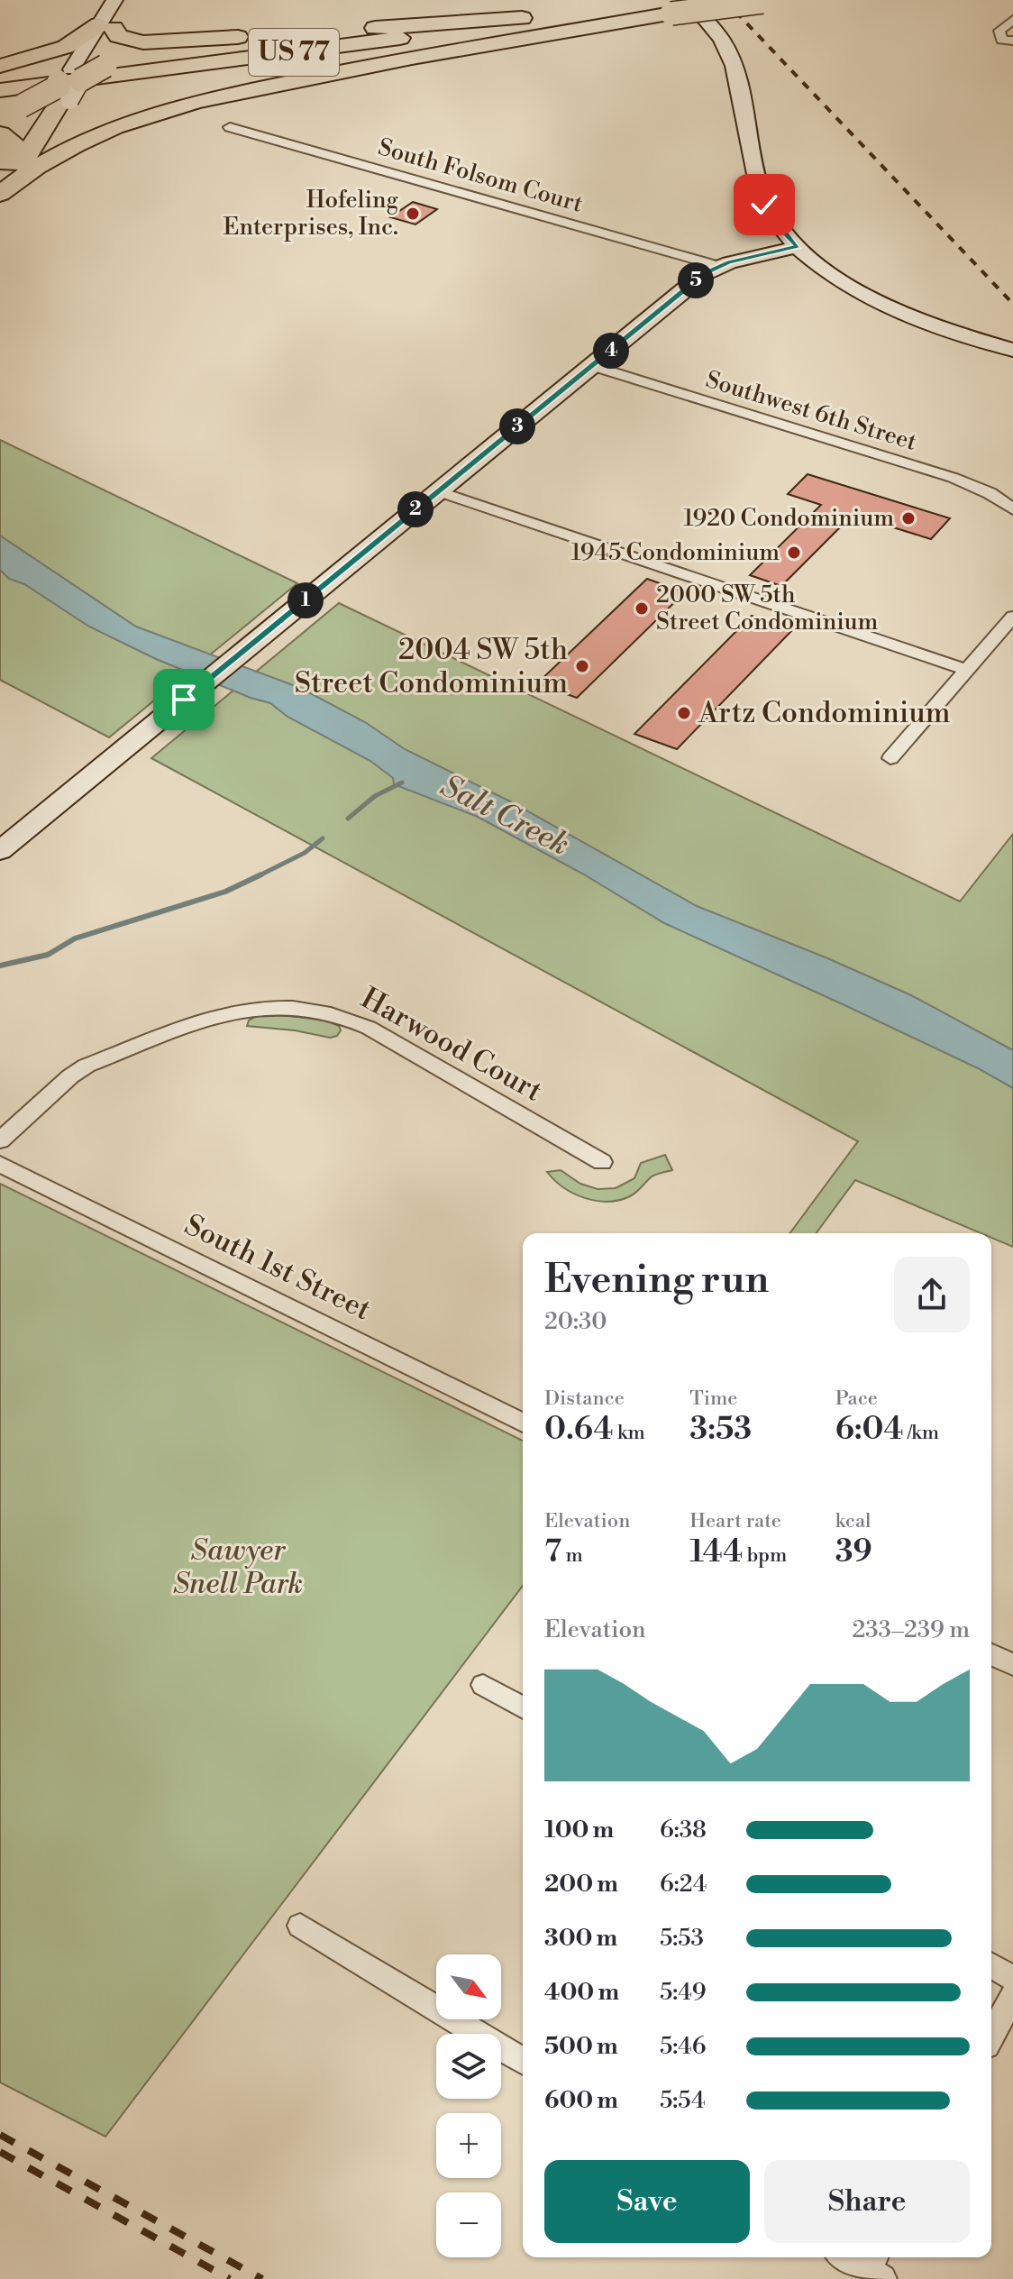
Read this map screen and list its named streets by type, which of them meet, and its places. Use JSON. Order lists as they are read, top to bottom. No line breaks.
{"streets":{"highway":["US 77"],"street":["South Folsom Court","Southwest 6th Street","Harwood Court","South 1st Street"]},"water":["Salt Creek"],"parks":["Sawyer Snell Park"],"places":["Hofeling Enterprises, Inc.","1920 Condominium","1945 Condominium","2000 SW 5th Street Condominium","2004 SW 5th Street Condominium","Artz Condominium"],"north":"bottom right","page":{"pins":["5","4","3","2","1"],"heading":["Evening run","20:30"],"stats":[["Distance","0.64 km"],["Time","3:53"],["Pace","6:04 /km"],["Elevation","7 m"],["Heart rate","144 bpm"],["kcal","39"]],"chart":["Elevation","233–239 m"],"list":[{"name":"100 m","note":"6:38"},{"name":"200 m","note":"6:24"},{"name":"300 m","note":"5:53"},{"name":"400 m","note":"5:49"},{"name":"500 m","note":"5:46"},{"name":"600 m","note":"5:54"}],"map_buttons":["+","−"],"buttons":["Save","Share"]}}
